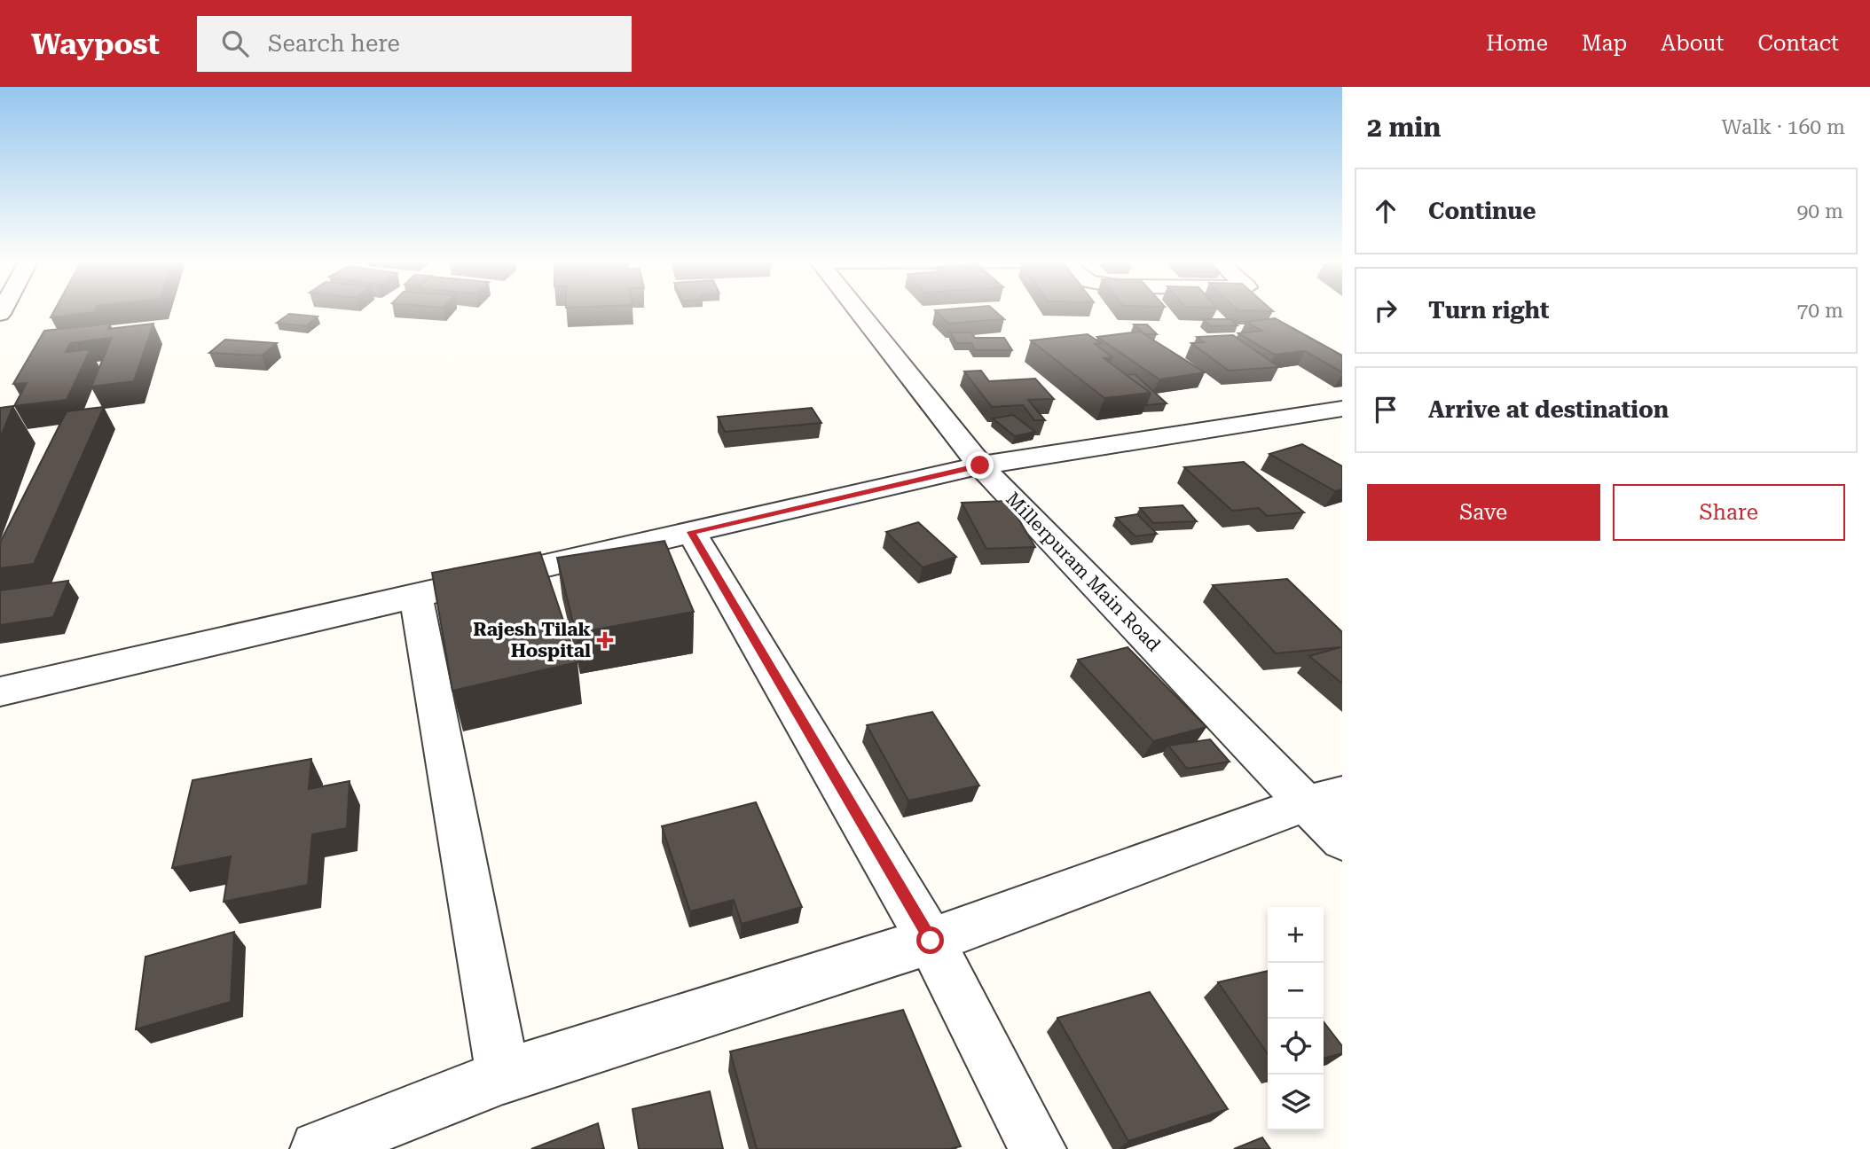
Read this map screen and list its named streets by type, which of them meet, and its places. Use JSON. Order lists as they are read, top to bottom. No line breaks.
{"streets":{"street":["Millerpuram Main Road"]},"places":{"health":["Rajesh Tilak Hospital"]},"page":{"header":"Waypost","search":"Search here","nav":["Home","Map","About","Contact"],"heading":["2 min","Walk · 160 m"],"list":[["Continue","90 m"],["Turn right","70 m"],"Arrive at destination"],"buttons":["Save","Share"],"map_buttons":["+","−"]}}
